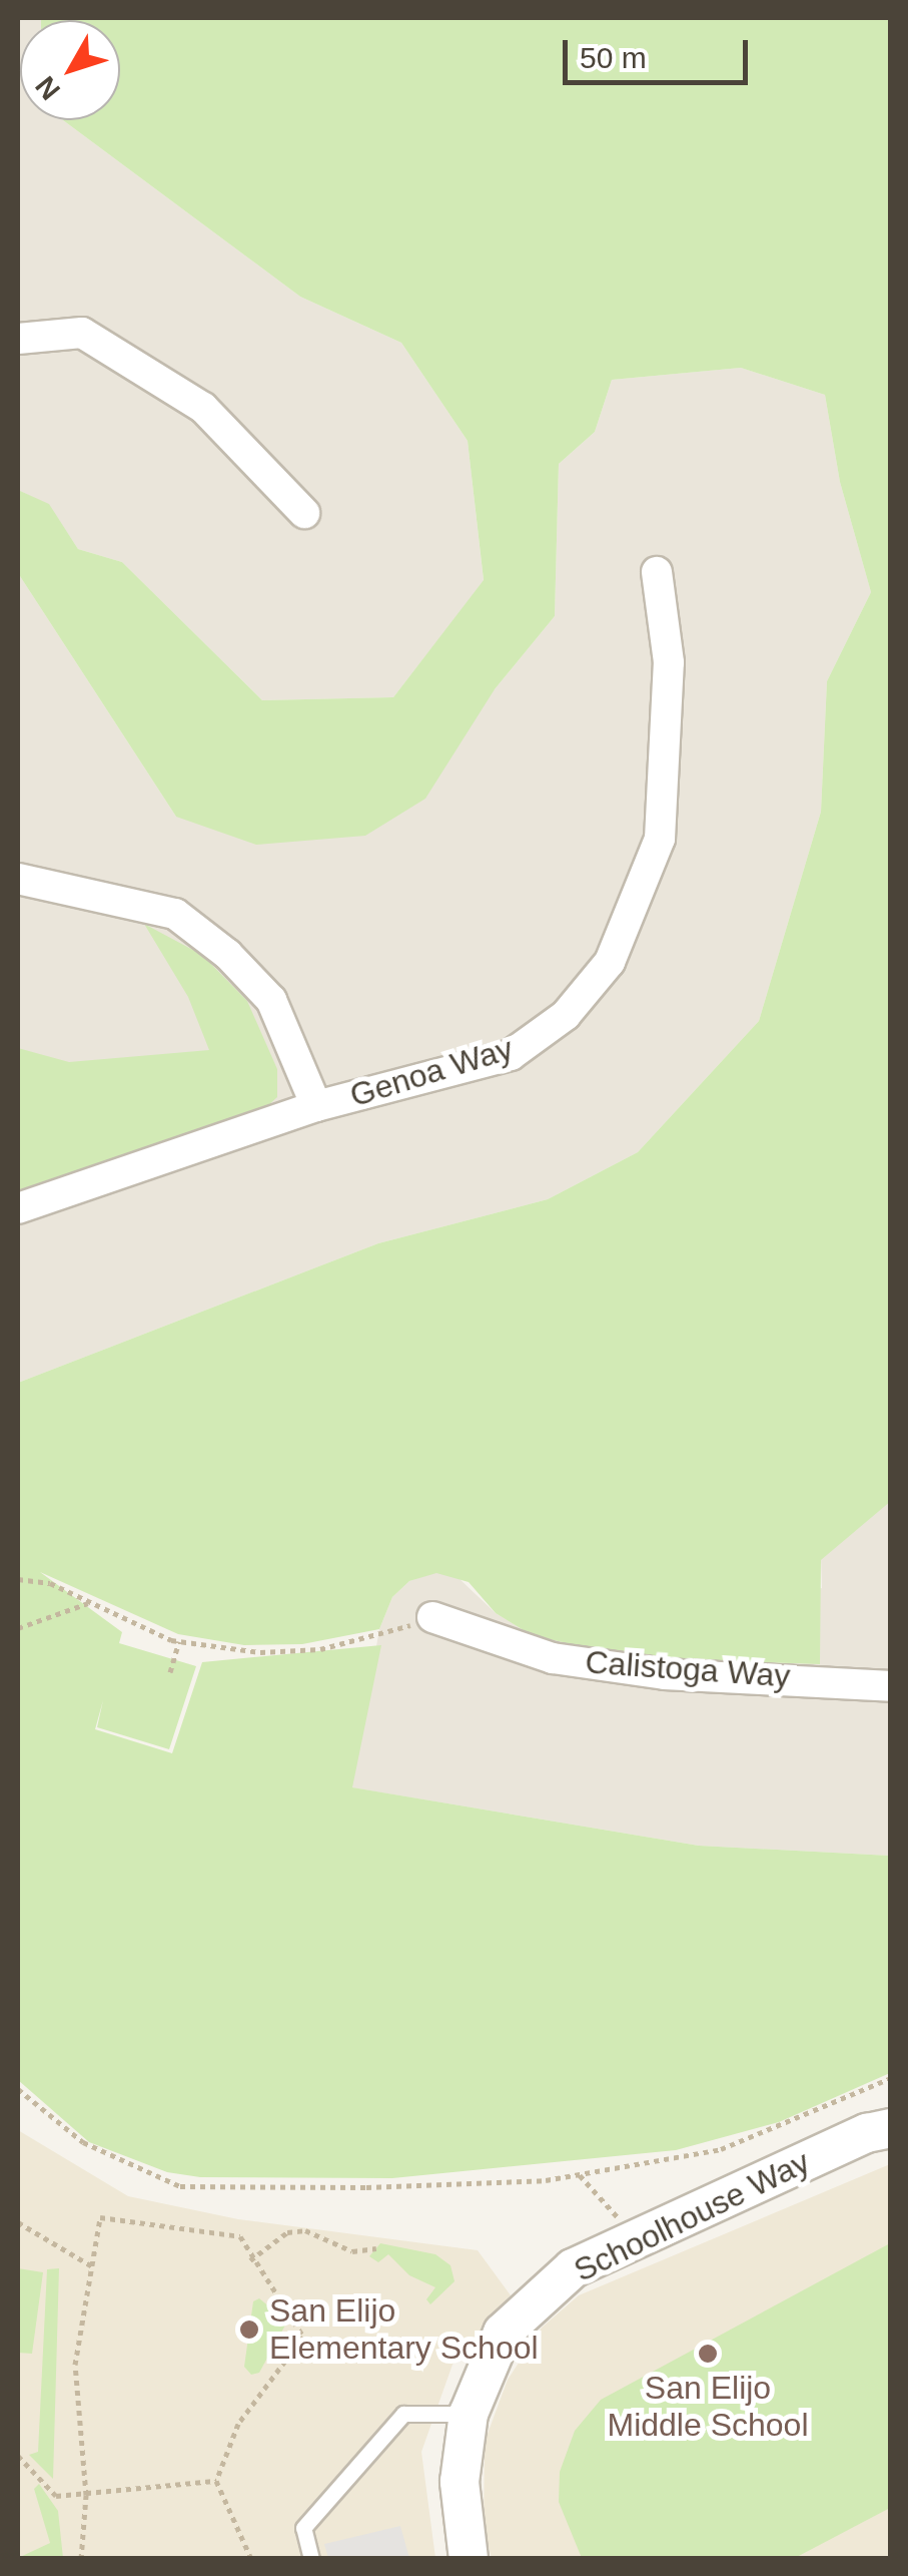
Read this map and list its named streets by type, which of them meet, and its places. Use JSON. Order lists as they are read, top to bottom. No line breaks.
{"streets":{"street":["Genoa Way","Calistoga Way","Schoolhouse Way"]},"places":["San Elijo Elementary School","San Elijo Middle School"],"scale_bar":"50 m","north":"bottom left"}
